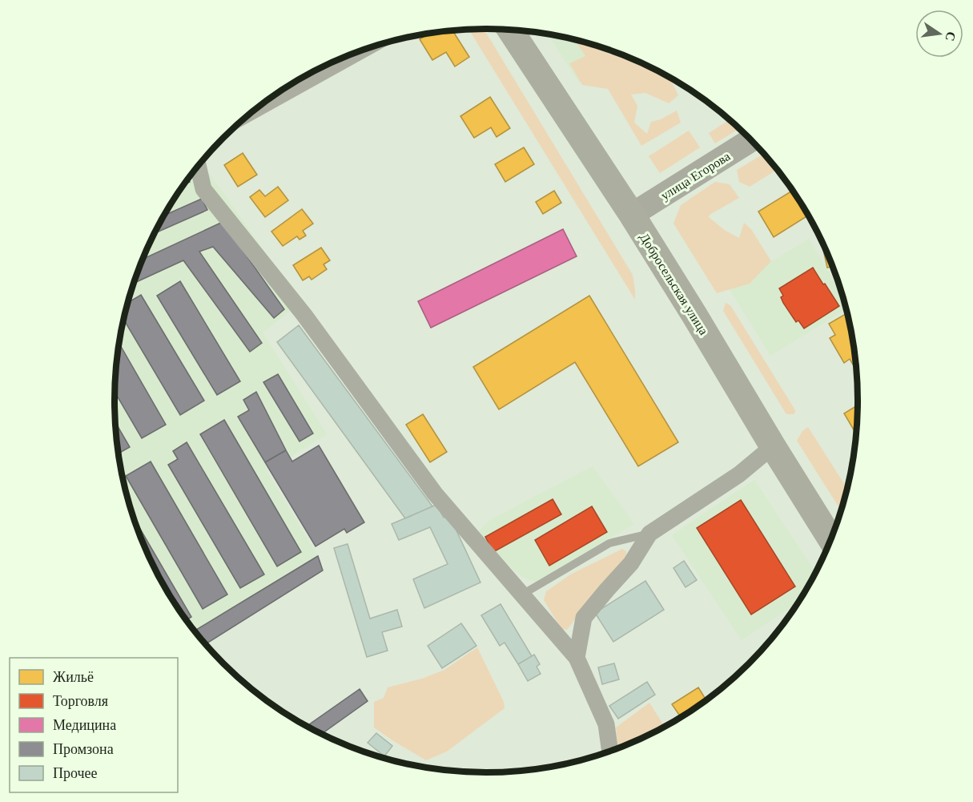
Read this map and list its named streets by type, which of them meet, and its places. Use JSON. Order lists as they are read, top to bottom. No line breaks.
{"streets":{"main road":["улица Егорова","Добросельская улица"]},"crossings":[["улица Егорова","Добросельская улица"]],"legend":["Жильё","Торговля","Медицина","Промзона","Прочее"],"north":"right"}
